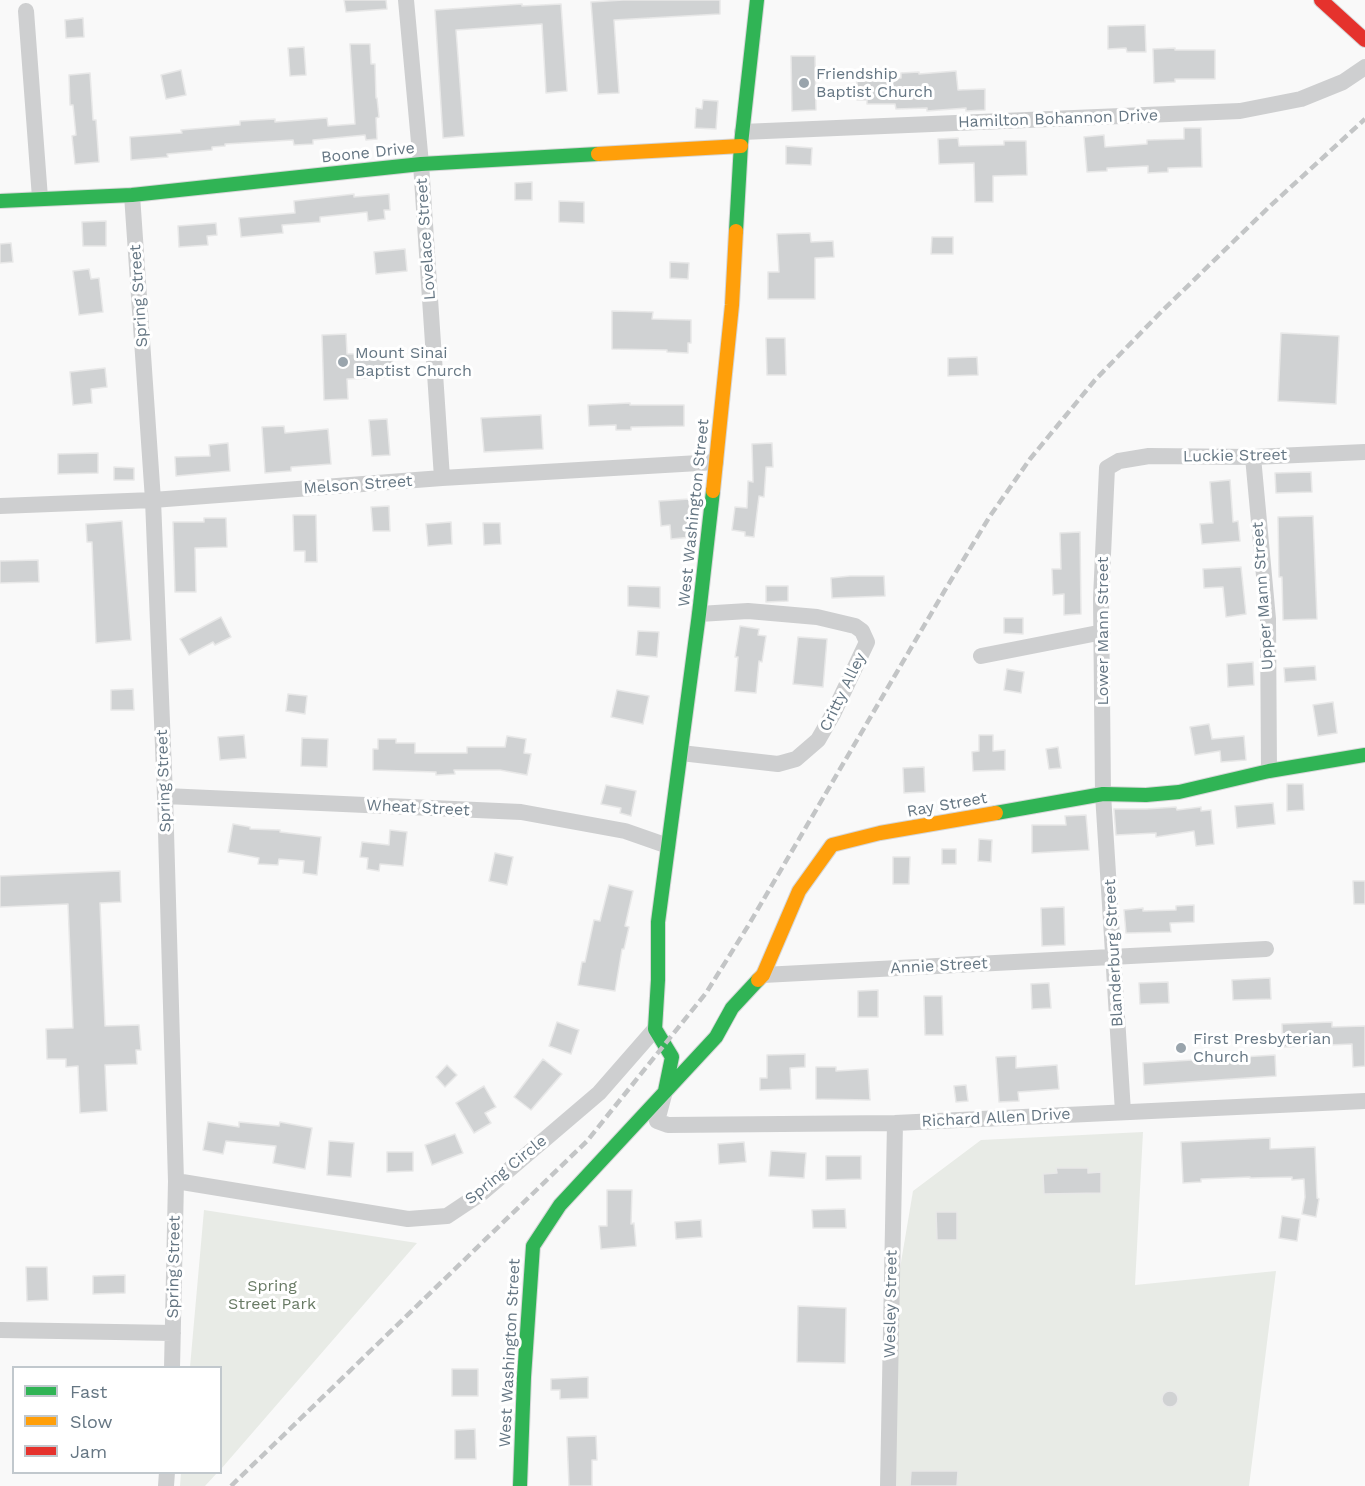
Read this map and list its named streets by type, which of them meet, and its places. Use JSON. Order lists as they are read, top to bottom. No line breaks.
{"streets":{"street":["Hamilton Bohannon Drive","Boone Drive","Lovelace Street","Spring Street","Luckie Street","Melson Street","West Washington Street","Upper Mann Street","Lower Mann Street","Critty Alley","Ray Street","Wheat Street","Blanderburg Street","Annie Street","Richard Allen Drive","Spring Circle","Wesley Street"]},"crossings":[["Hamilton Bohannon Drive","Boone Drive"],["Hamilton Bohannon Drive","West Washington Street"],["Boone Drive","Lovelace Street"],["Boone Drive","Spring Street"],["Boone Drive","West Washington Street"],["Lovelace Street","Melson Street"],["Spring Street","Melson Street"],["Spring Street","Wheat Street"],["Spring Street","Spring Circle"],["Luckie Street","Upper Mann Street"],["Luckie Street","Lower Mann Street"],["Melson Street","West Washington Street"],["West Washington Street","Critty Alley"],["West Washington Street","Ray Street"],["West Washington Street","Wheat Street"],["West Washington Street","Richard Allen Drive"],["West Washington Street","Spring Circle"],["Upper Mann Street","Ray Street"],["Lower Mann Street","Ray Street"],["Lower Mann Street","Blanderburg Street"],["Ray Street","Blanderburg Street"],["Ray Street","Annie Street"],["Ray Street","Richard Allen Drive"],["Blanderburg Street","Annie Street"],["Blanderburg Street","Richard Allen Drive"],["Richard Allen Drive","Wesley Street"]],"parks":["Spring Street Park"],"places":["Friendship Baptist Church","Mount Sinai Baptist Church","First Presbyterian Church"],"legend":["Fast","Slow","Jam"]}
